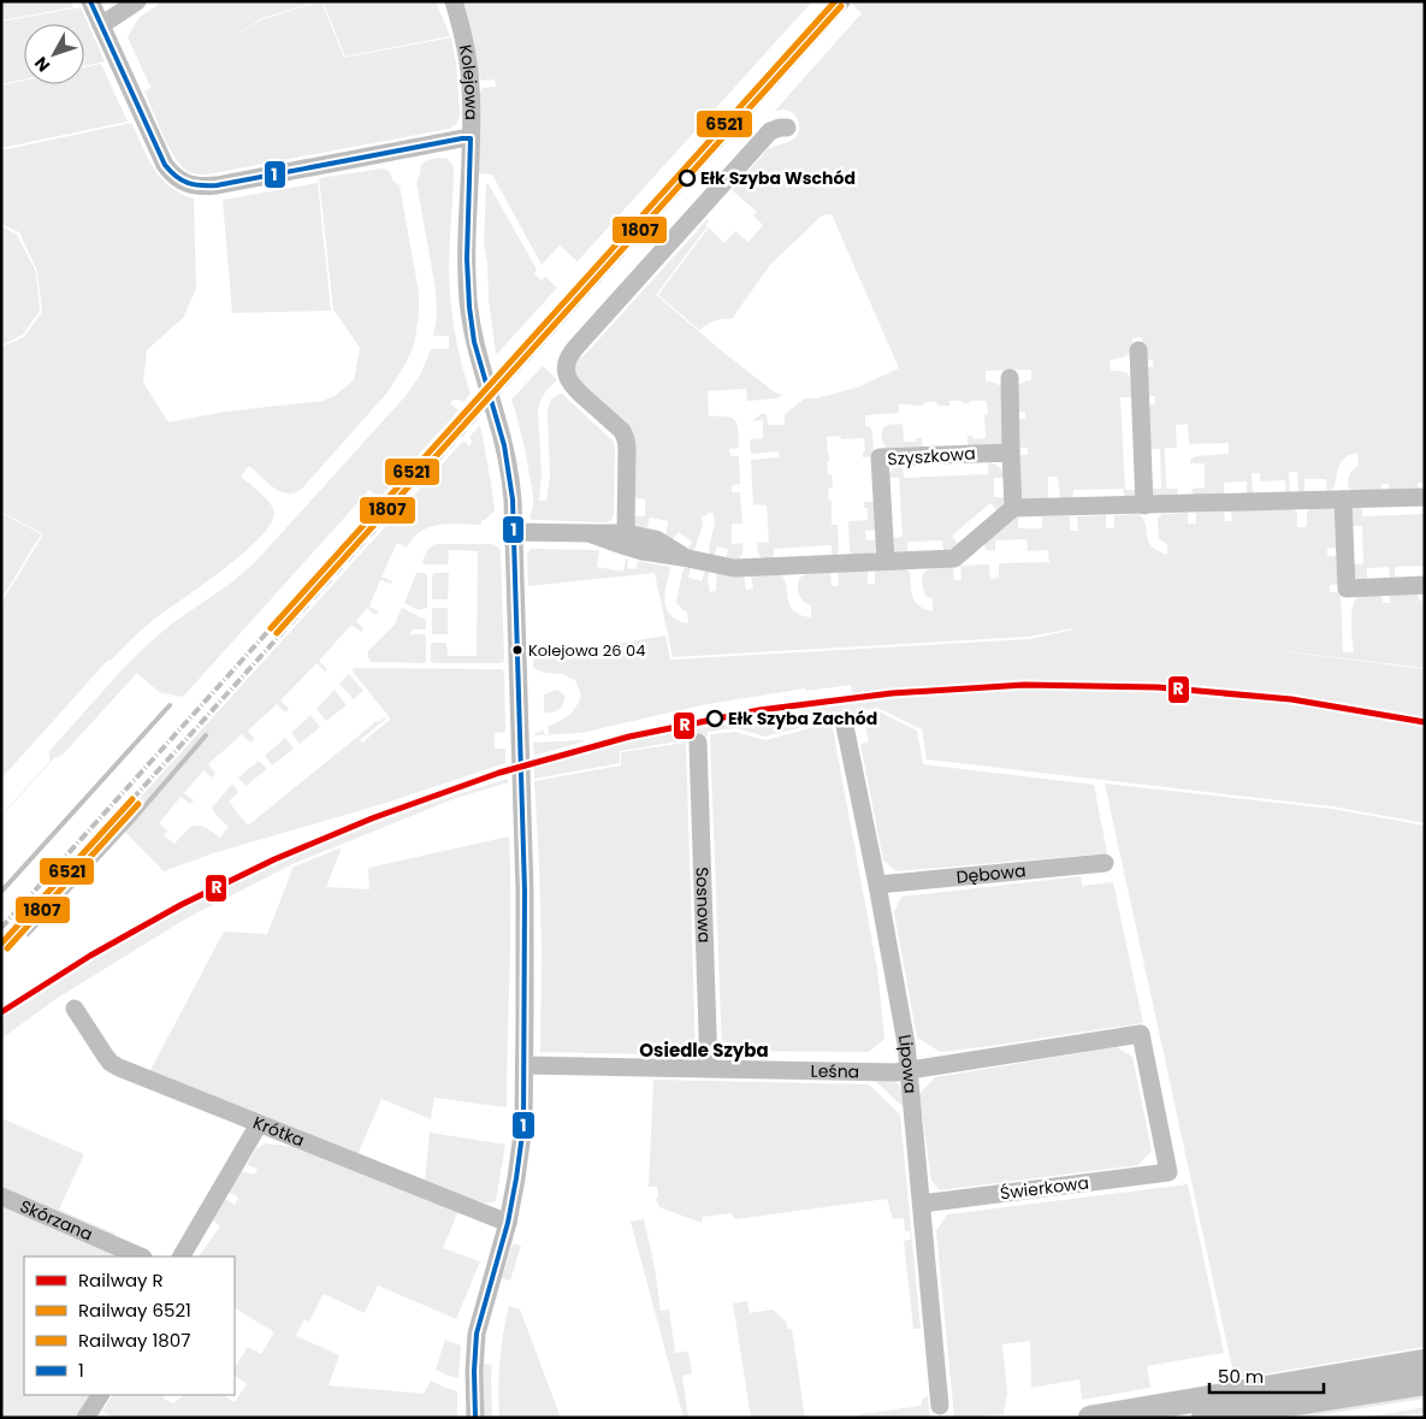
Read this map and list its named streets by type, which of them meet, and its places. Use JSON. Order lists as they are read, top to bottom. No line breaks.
{"streets":{"street":["Kolejowa","Szyszkowa","Dębowa","Sosnowa","Lipowa","Leśna","Krótka","Świerkowa","Skórzana"]},"crossings":[["Kolejowa","Leśna"],["Kolejowa","Krótka"],["Dębowa","Lipowa"],["Sosnowa","Leśna"],["Lipowa","Leśna"],["Lipowa","Świerkowa"],["Leśna","Świerkowa"]],"districts":["Osiedle Szyba"],"places":["Ełk Szyba Wschód","Kolejowa 26 04","Ełk Szyba Zachód"],"lines":["rail line 6521","transit line 1","rail line 1807","rail line R"],"legend":["Railway R","Railway 6521","Railway 1807","1"],"scale_bar":"50 m","north":"bottom left"}
